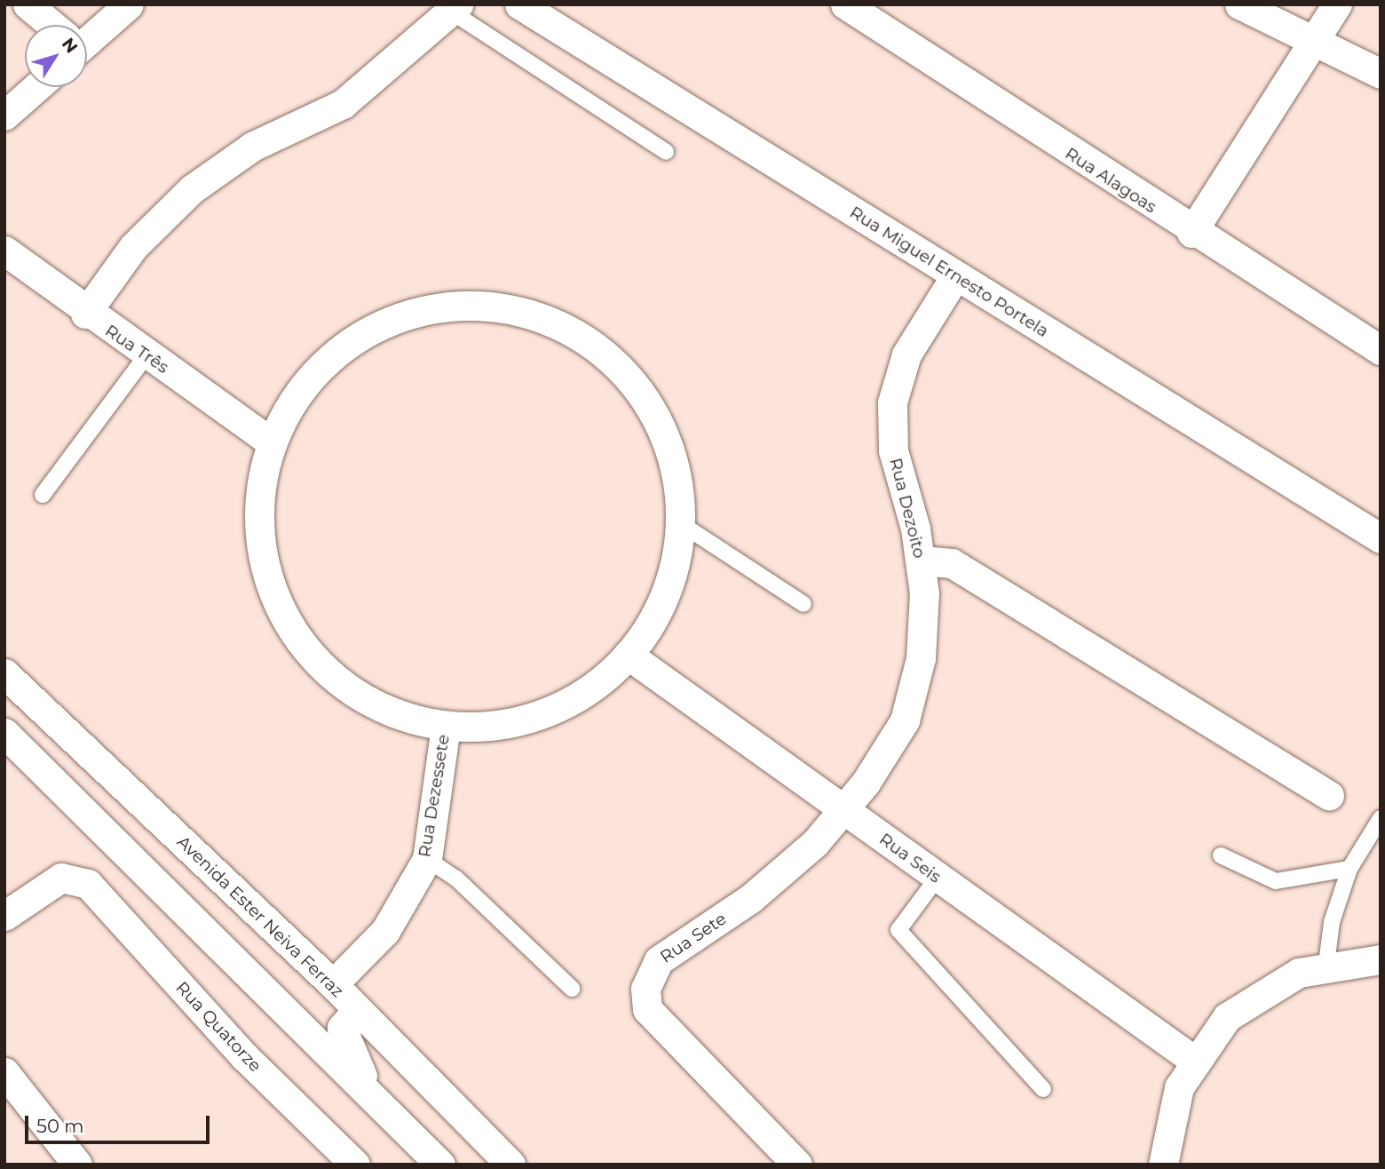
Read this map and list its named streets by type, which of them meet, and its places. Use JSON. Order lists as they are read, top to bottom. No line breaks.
{"streets":{"street":["Rua Alagoas","Rua Miguel Ernesto Portela","Rua Três","Rua Dezoito","Rua Dezessete","Rua Seis","Avenida Ester Neiva Ferraz","Rua Sete","Rua Quatorze"]},"crossings":[["Rua Miguel Ernesto Portela","Rua Dezoito"],["Rua Dezoito","Rua Seis"],["Rua Dezoito","Rua Sete"],["Rua Dezessete","Avenida Ester Neiva Ferraz"],["Rua Seis","Rua Sete"]],"scale_bar":"50 m","north":"top right"}
